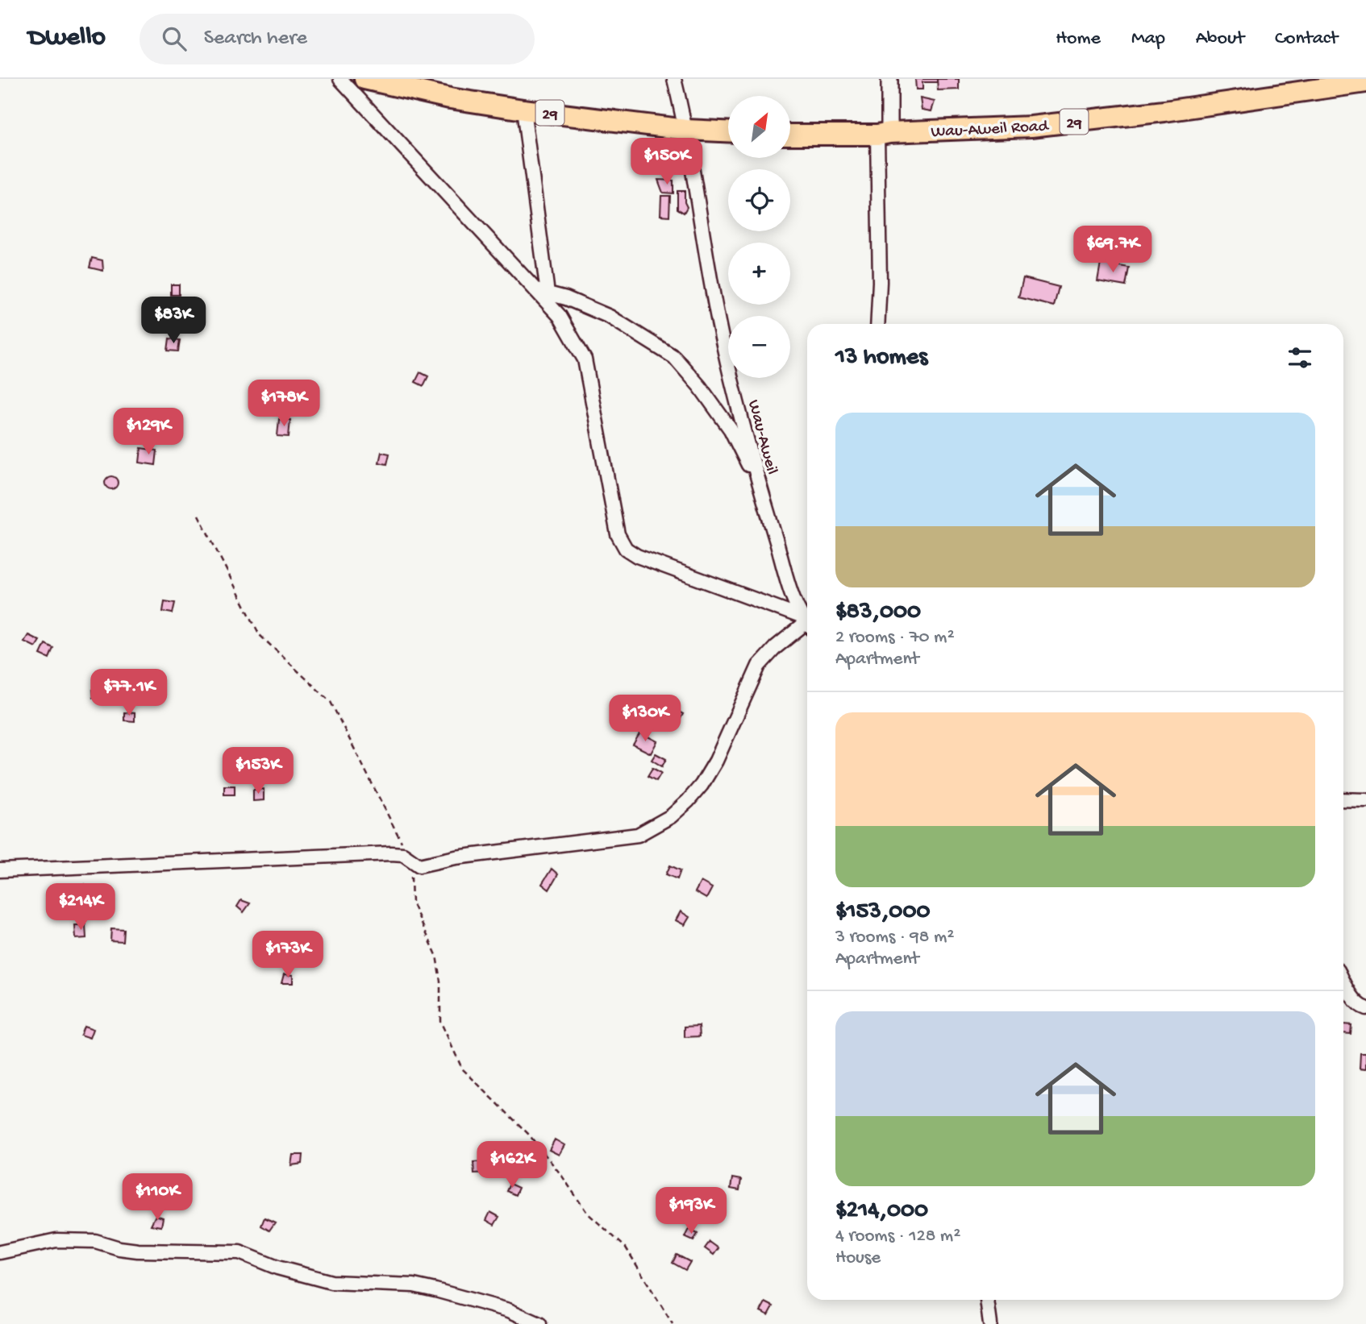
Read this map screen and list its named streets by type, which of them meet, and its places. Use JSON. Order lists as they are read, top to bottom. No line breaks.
{"streets":{"main road":["29","Wau-Aweil Road"],"street":["Wau-Aweil"]},"crossings":[["29","Wau-Aweil"]],"north":"top right","page":{"header":"Dwello","search":"Search here","nav":["Home","Map","About","Contact"],"map_buttons":["+","−"],"price":["$150K","$69.7K","$83K","$178K","$129K","$77.1K","$130K","$153K","$214K","$173K","$162K","$110K","$193K"],"heading":"13 homes","list":[{"name":"$83,000","note":"2 rooms · 70 m² · Apartment"},{"name":"$153,000","note":"3 rooms · 98 m² · Apartment"},{"name":"$214,000","note":"4 rooms · 128 m² · House"}]}}
